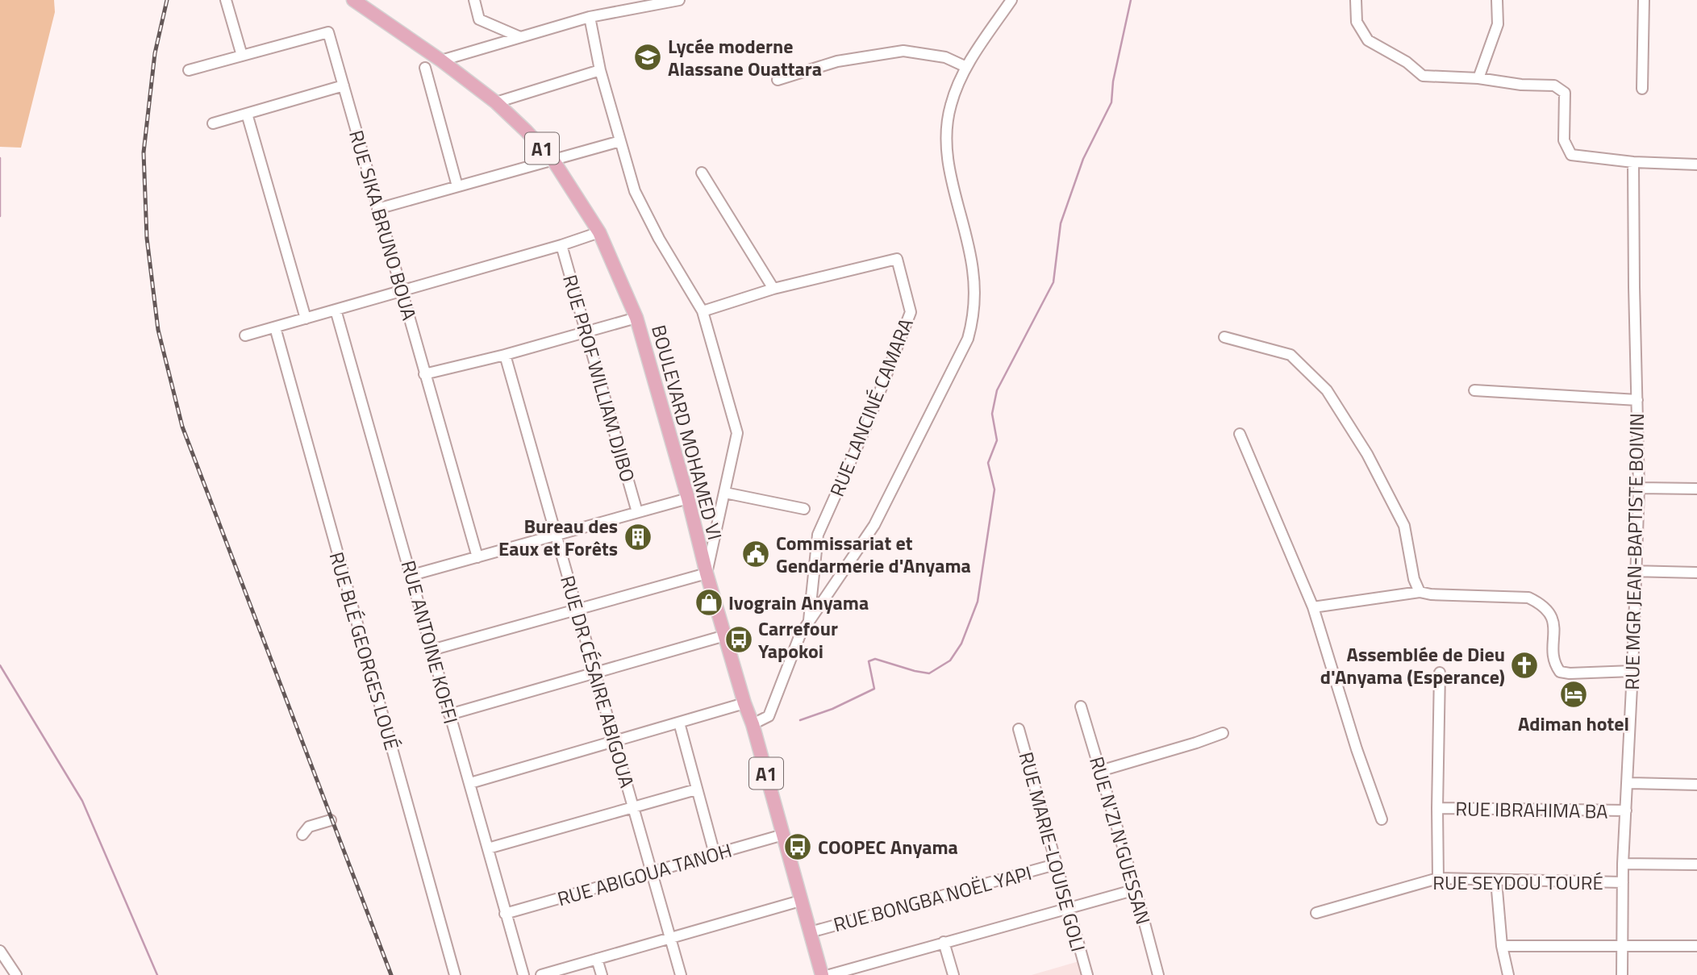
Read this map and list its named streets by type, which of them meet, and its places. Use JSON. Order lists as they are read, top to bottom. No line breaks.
{"streets":{"main road":["A1","BOULEVARD MOHAMED VI"],"street":["RUE SIKA BRUNO BOUA","RUE PROF WILLIAM DJIBO","RUE LANCINÉ CAMARA","RUE MGR JEAN-BAPTISTE BOIVIN","RUE ANTOINE KOFFI","RUE BLÉ GEORGES LOUÉ","RUE DR CÉSAIRE ABIGOUA","RUE IBRAHIMA BA","RUE N'ZI N'GUESSAN","RUE MARIE-LOUISE GOLI","RUE ABIGOUA TANOH","RUE SEYDOU TOURÉ","RUE BONGBA NOËL YAPI"]},"crossings":[["BOULEVARD MOHAMED VI","RUE ABIGOUA TANOH"],["BOULEVARD MOHAMED VI","RUE BONGBA NOËL YAPI"],["RUE MGR JEAN-BAPTISTE BOIVIN","RUE IBRAHIMA BA"],["RUE MGR JEAN-BAPTISTE BOIVIN","RUE SEYDOU TOURÉ"],["RUE ANTOINE KOFFI","RUE ABIGOUA TANOH"],["RUE DR CÉSAIRE ABIGOUA","RUE ABIGOUA TANOH"],["RUE MARIE-LOUISE GOLI","RUE BONGBA NOËL YAPI"]],"places":{"school or university":["Lycée moderne Alassane Ouattara"],"building":["Bureau des Eaux et Forêts"],"public building":["Commissariat et Gendarmerie d'Anyama"],"shop":["Ivograin Anyama"],"bus stop":["Carrefour Yapokoi","COOPEC Anyama"],"church":["Assemblée de Dieu d'Anyama (Esperance)"],"hotel":["Adiman hotel"]}}
